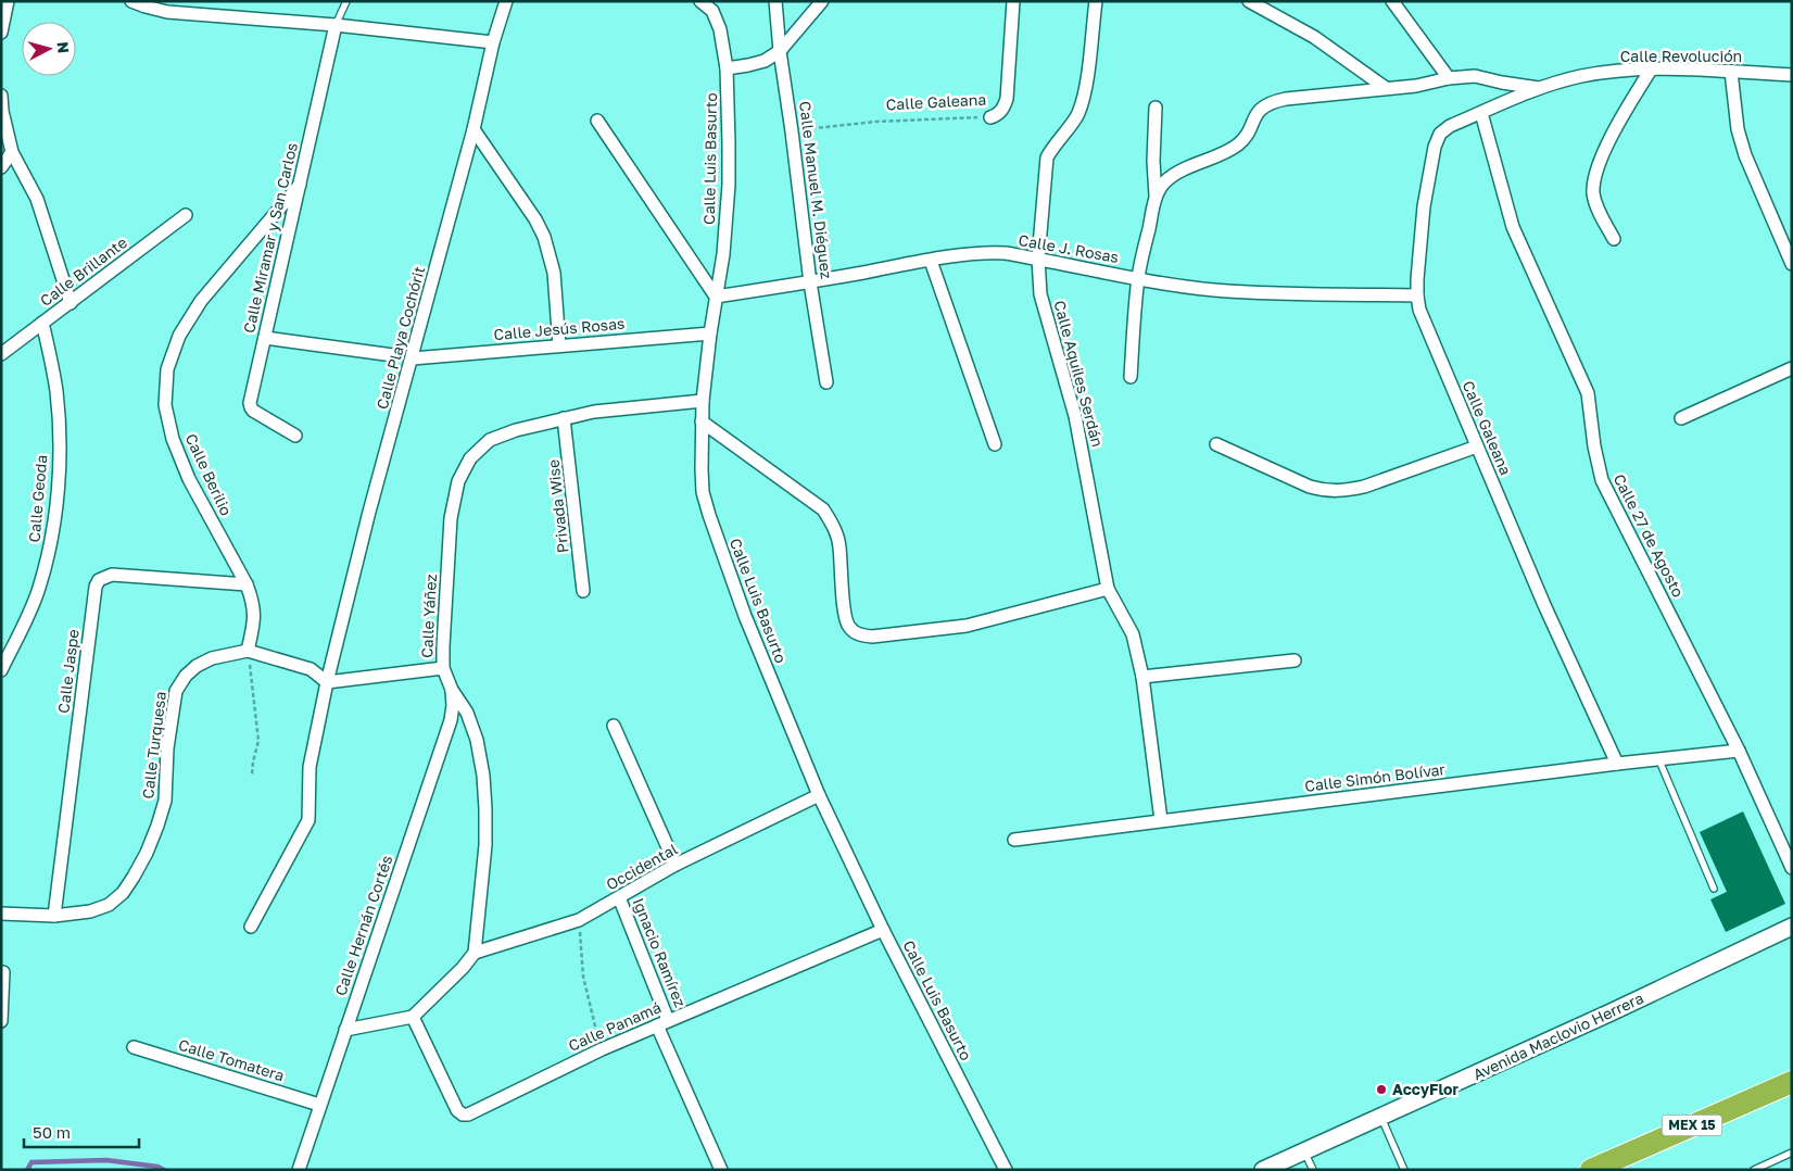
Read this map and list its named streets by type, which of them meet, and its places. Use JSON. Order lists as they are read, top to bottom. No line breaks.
{"streets":{"highway":["MEX 15"],"street":["Calle Revolución","Calle Galeana","Calle Luis Basurto","Calle Manuel M. Diéguez","Calle Miramar y San Carlos","Calle J. Rosas","Calle Brillante","Calle Jesús Rosas","Calle Playa Cochórit","Calle Aquiles Serdán","Calle Berilio","Calle Geoda","Privada Wise","Calle 27 de Agosto","Calle Yáñez","Calle Jaspe","Calle Turquesa","Calle Simón Bolívar","Occidental","Calle Hernán Cortés","Ignacio Ramírez","Calle Panamá","Avenida Maclovio Herrera","Calle Tomatera"]},"crossings":[["Calle Revolución","Calle Galeana"],["Calle Revolución","Calle 27 de Agosto"],["Calle Galeana","Calle Manuel M. Diéguez"],["Calle Galeana","Calle J. Rosas"],["Calle Galeana","Calle 27 de Agosto"],["Calle Galeana","Calle Simón Bolívar"],["Calle Luis Basurto","Calle J. Rosas"],["Calle Luis Basurto","Calle Jesús Rosas"],["Calle Luis Basurto","Calle Yáñez"],["Calle Luis Basurto","Occidental"],["Calle Luis Basurto","Calle Panamá"],["Calle Manuel M. Diéguez","Calle J. Rosas"],["Calle Miramar y San Carlos","Calle Berilio"],["Calle J. Rosas","Calle Aquiles Serdán"],["Calle Brillante","Calle Geoda"],["Calle Jesús Rosas","Calle Playa Cochórit"],["Calle Playa Cochórit","Calle Turquesa"],["Calle Aquiles Serdán","Calle Simón Bolívar"],["Calle Berilio","Calle Jaspe"],["Calle Berilio","Calle Turquesa"],["Privada Wise","Calle Yáñez"],["Calle 27 de Agosto","Calle Simón Bolívar"],["Calle Yáñez","Occidental"],["Calle Yáñez","Calle Hernán Cortés"],["Calle Jaspe","Calle Turquesa"],["Occidental","Ignacio Ramírez"],["Calle Hernán Cortés","Calle Tomatera"],["Ignacio Ramírez","Calle Panamá"]],"places":["AccyFlor"],"scale_bar":"50 m","north":"right"}
